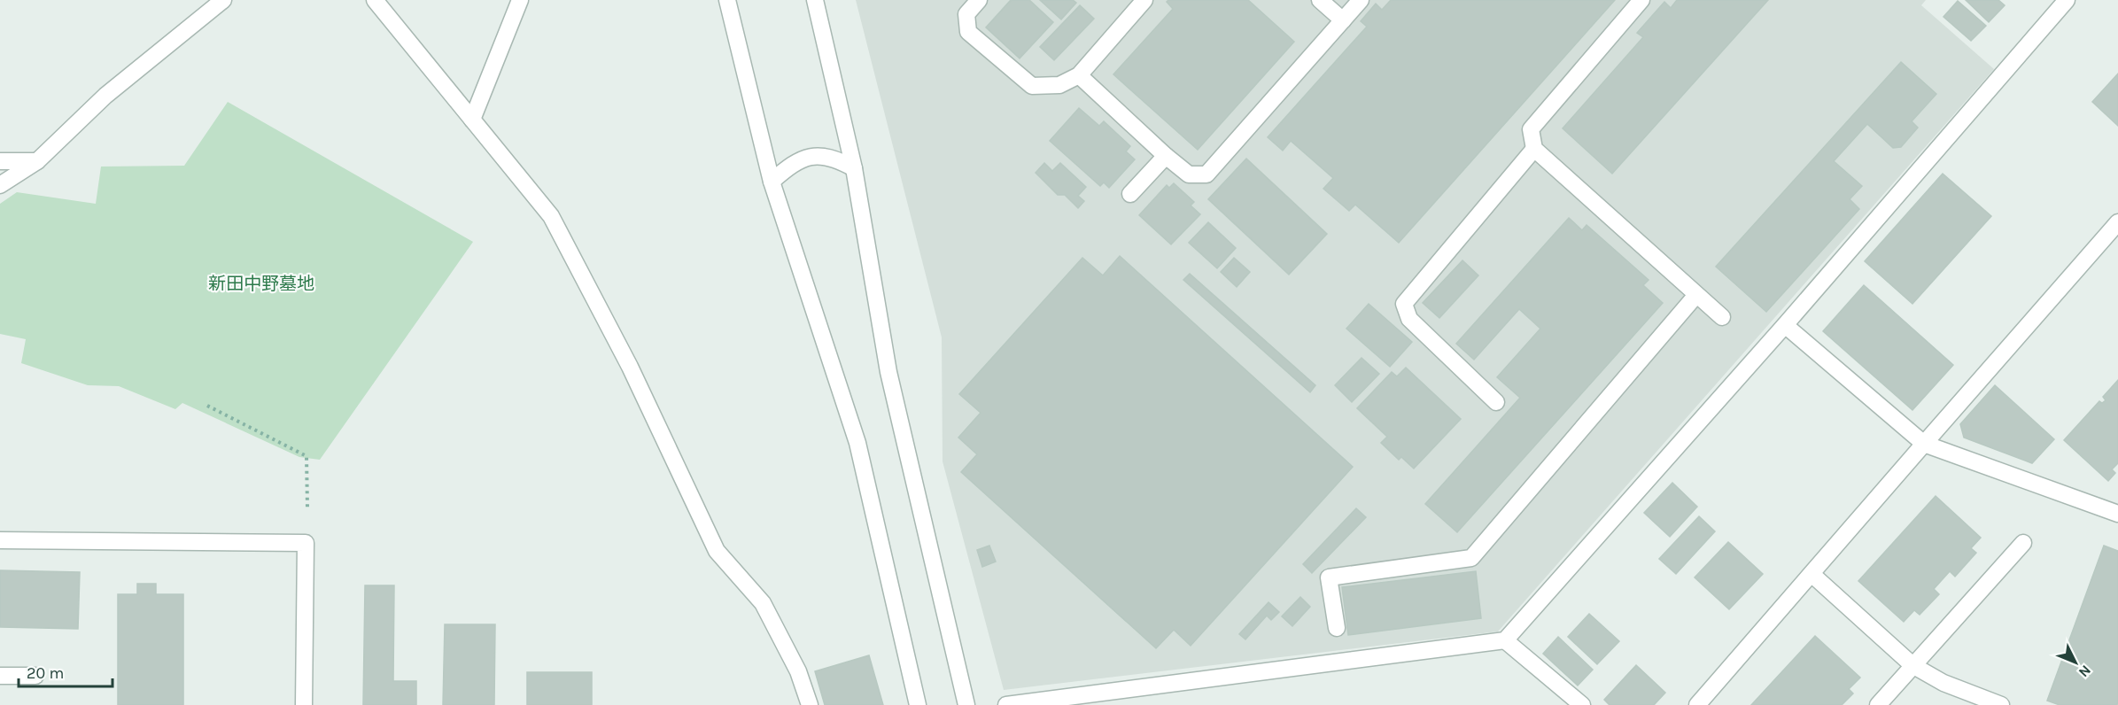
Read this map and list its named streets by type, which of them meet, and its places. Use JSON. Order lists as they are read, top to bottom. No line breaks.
{"parks":["新田中野墓地"],"scale_bar":"20 m","north":"bottom right"}
